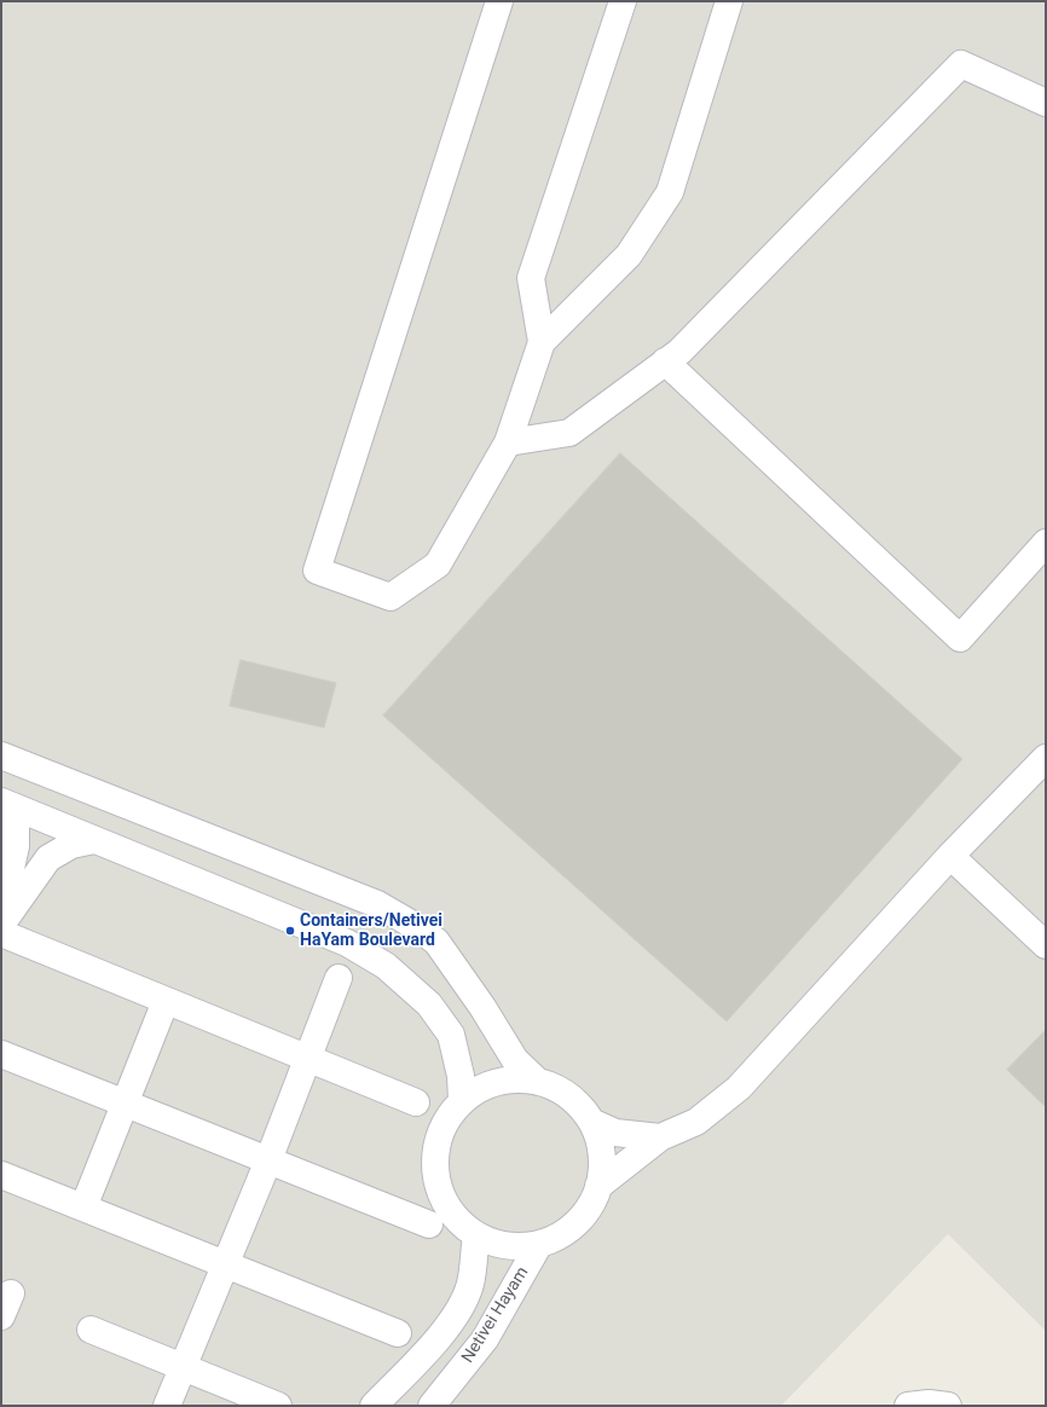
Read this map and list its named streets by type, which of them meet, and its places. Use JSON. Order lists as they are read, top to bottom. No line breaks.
{"streets":{"street":["Netivei Hayam"]},"places":["Containers/Netivei HaYam Boulevard"]}
